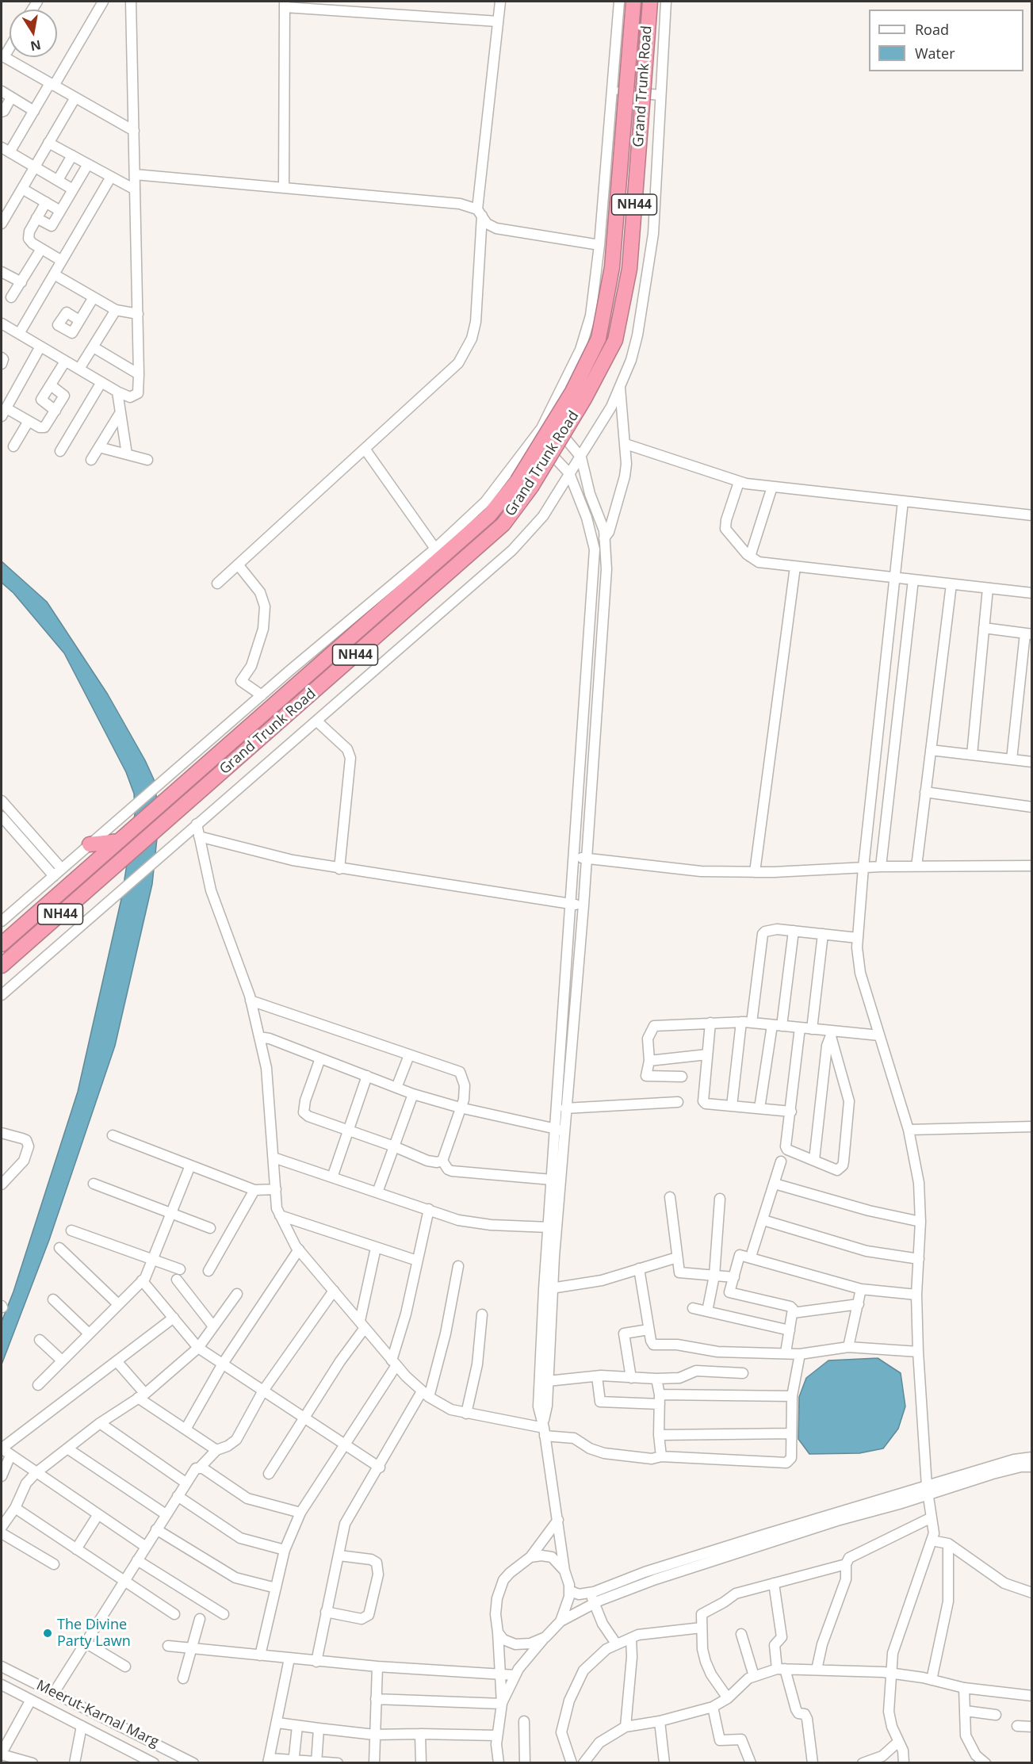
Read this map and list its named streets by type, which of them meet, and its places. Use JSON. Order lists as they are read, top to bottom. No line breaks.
{"streets":{"highway":["Grand Trunk Road","NH44"],"street":["Meerut-Karnal Marg"]},"crossings":[["Grand Trunk Road","NH44"]],"places":["The Divine Party Lawn"],"legend":["Road","Water"],"north":"bottom"}
